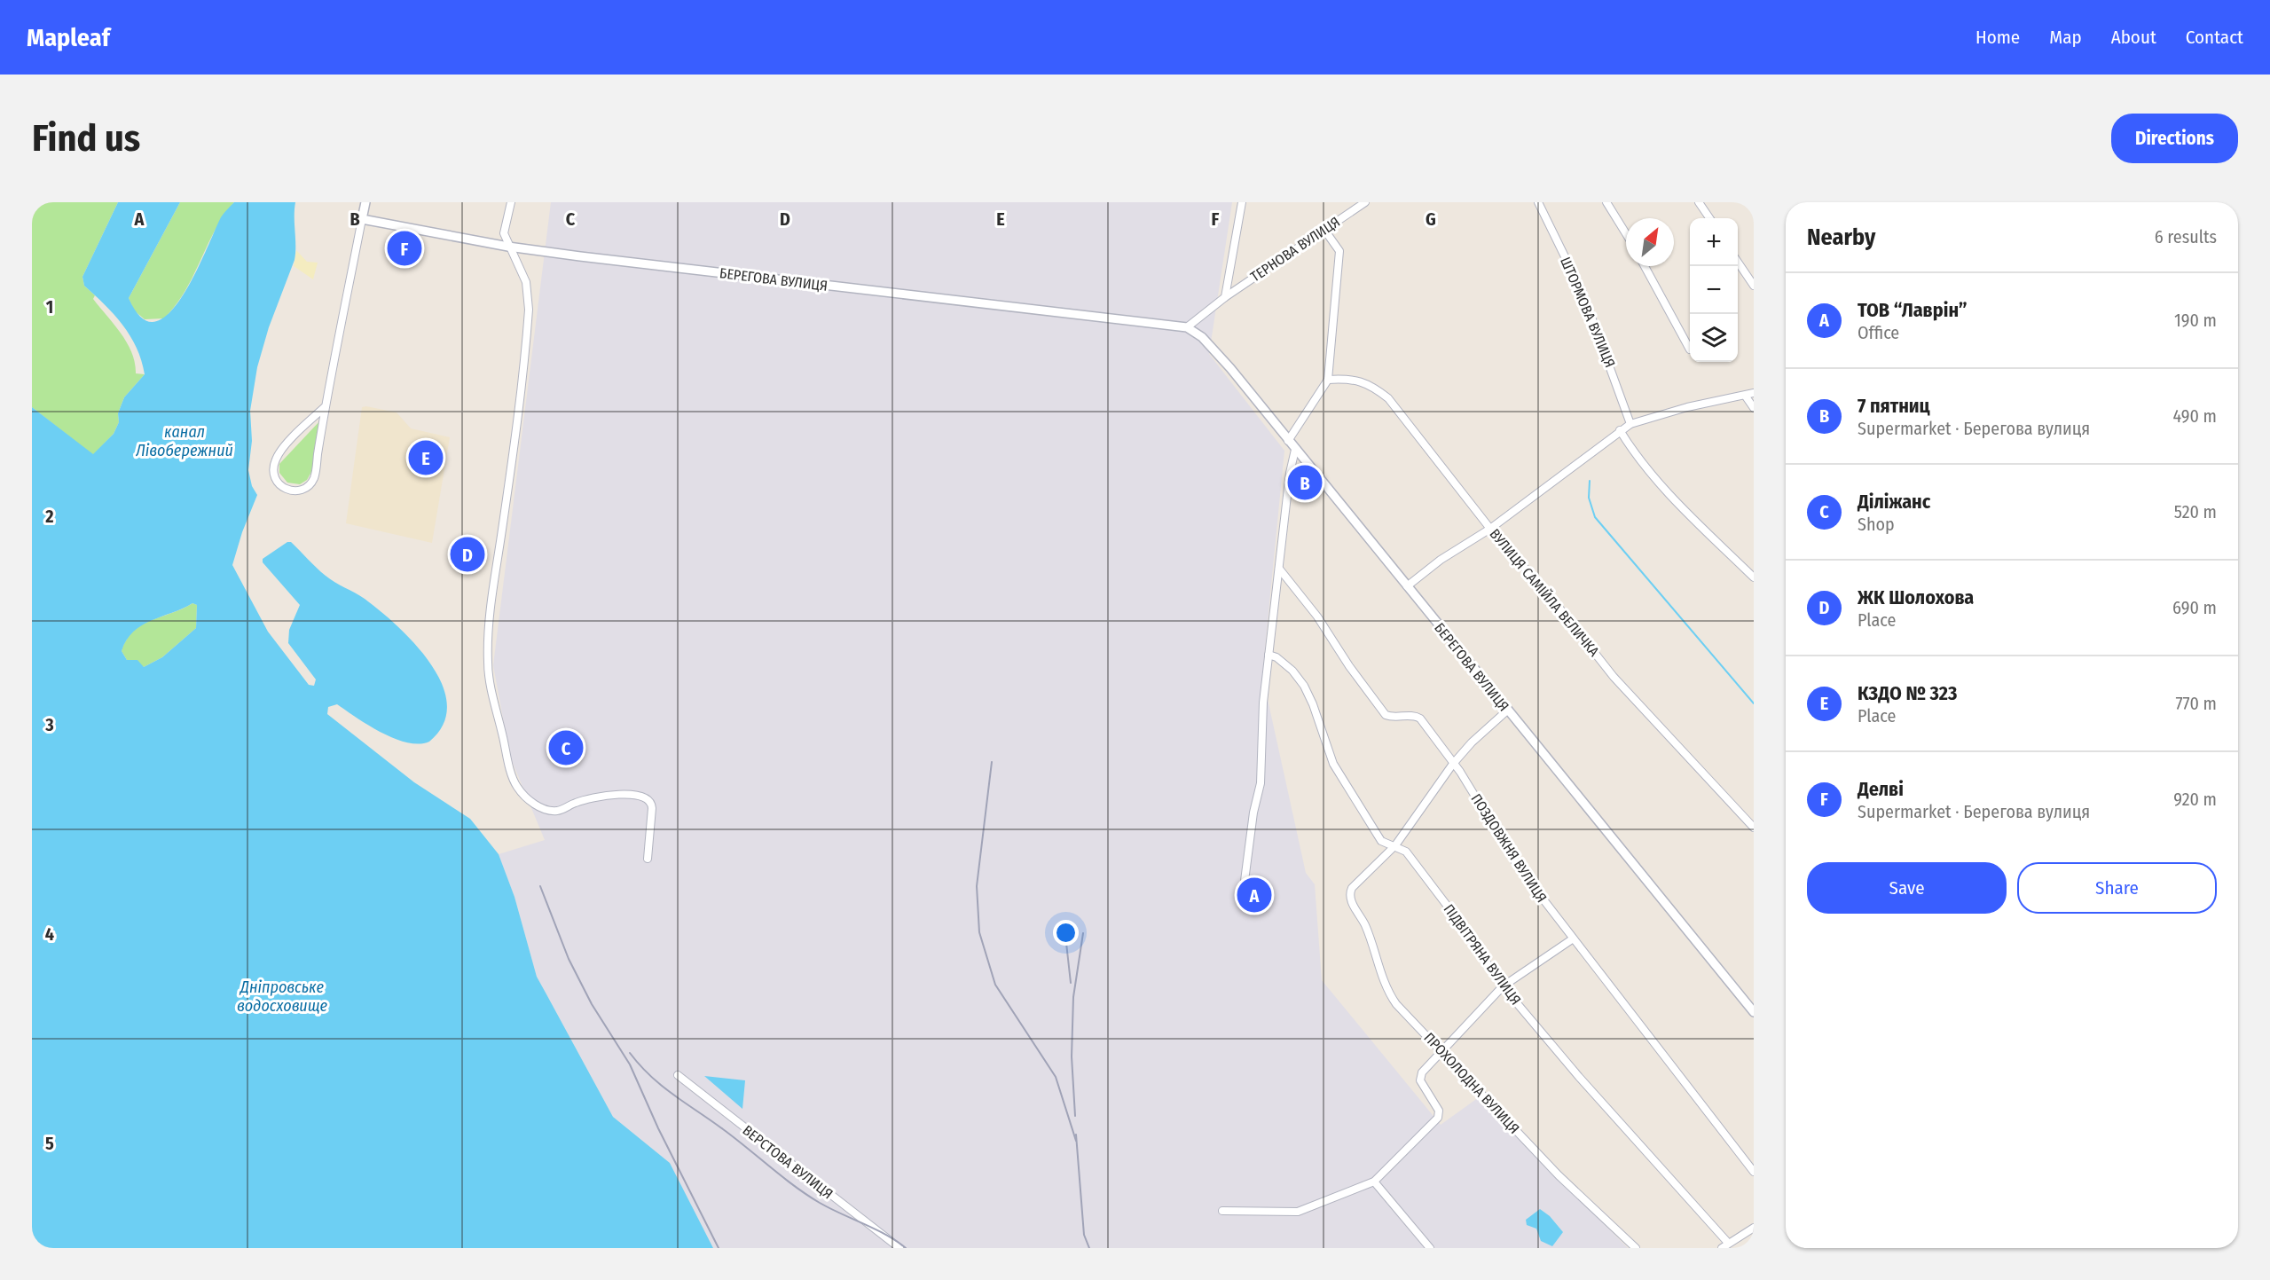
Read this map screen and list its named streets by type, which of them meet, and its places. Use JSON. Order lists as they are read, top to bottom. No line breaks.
{"streets":{"street":["ТЕРНОВА ВУЛИЦЯ","БЕРЕГОВА ВУЛИЦЯ","ШТОРМОВА ВУЛИЦЯ","ВУЛИЦЯ САМІЙЛА ВЕЛИЧКА","ПОЗДОВЖНЯ ВУЛИЦЯ","ПІДВІТРЯНА ВУЛИЦЯ","ПРОХОЛОДНА ВУЛИЦЯ","ВЕРСТОВА ВУЛИЦЯ"]},"crossings":[["ПІДВІТРЯНА ВУЛИЦЯ","ПРОХОЛОДНА ВУЛИЦЯ"]],"water":["канал Лівобережний","Дніпровське водосховище"],"north":"top right","page":{"header":"Mapleaf","nav":["Home","Map","About","Contact"],"buttons":["Directions",["Save","Share"]],"title":"Find us","heading":["Nearby","6 results"],"map_buttons":["+","−"],"pins":["F","E","B","D","C","A"],"list":[{"mark":"A","name":"ТОВ “Лаврін”","note":"Office","value":"190 m"},{"mark":"B","name":"7 пятниц","note":"Supermarket · Берегова вулиця","value":"490 m"},{"mark":"C","name":"Діліжанс","note":"Shop","value":"520 m"},{"mark":"D","name":"ЖК Шолохова","note":"Place","value":"690 m"},{"mark":"E","name":"КЗДО № 323","note":"Place","value":"770 m"},{"mark":"F","name":"Делві","note":"Supermarket · Берегова вулиця","value":"920 m"}]},"grid":{"columns":["A","B","C","D","E","F","G"],"rows":["1","2","3","4","5"]}}
